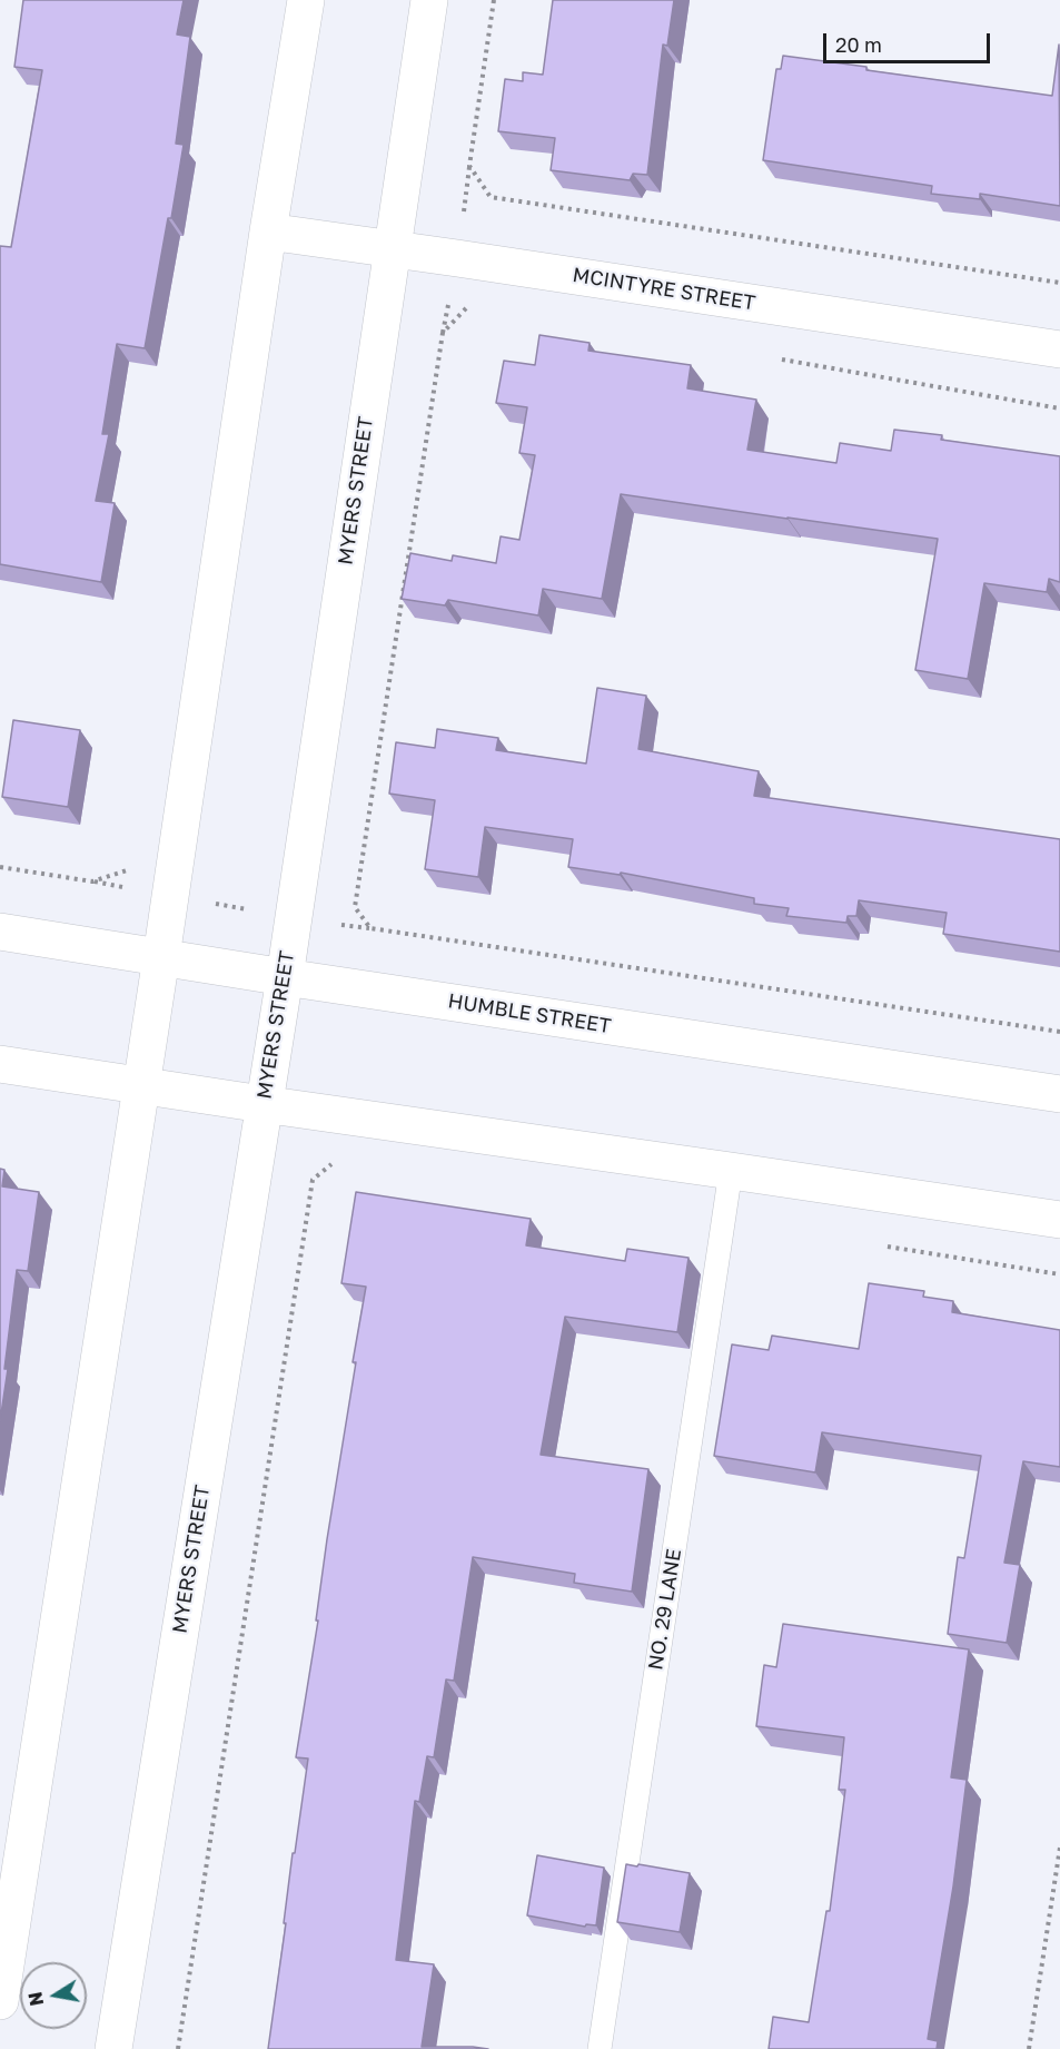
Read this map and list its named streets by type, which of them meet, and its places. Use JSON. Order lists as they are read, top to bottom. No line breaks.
{"streets":{"street":["MCINTYRE STREET","MYERS STREET","HUMBLE STREET"],"lane":["NO. 29 LANE"]},"crossings":[["MCINTYRE STREET","MYERS STREET"],["MYERS STREET","HUMBLE STREET"]],"scale_bar":"20 m","north":"left"}
